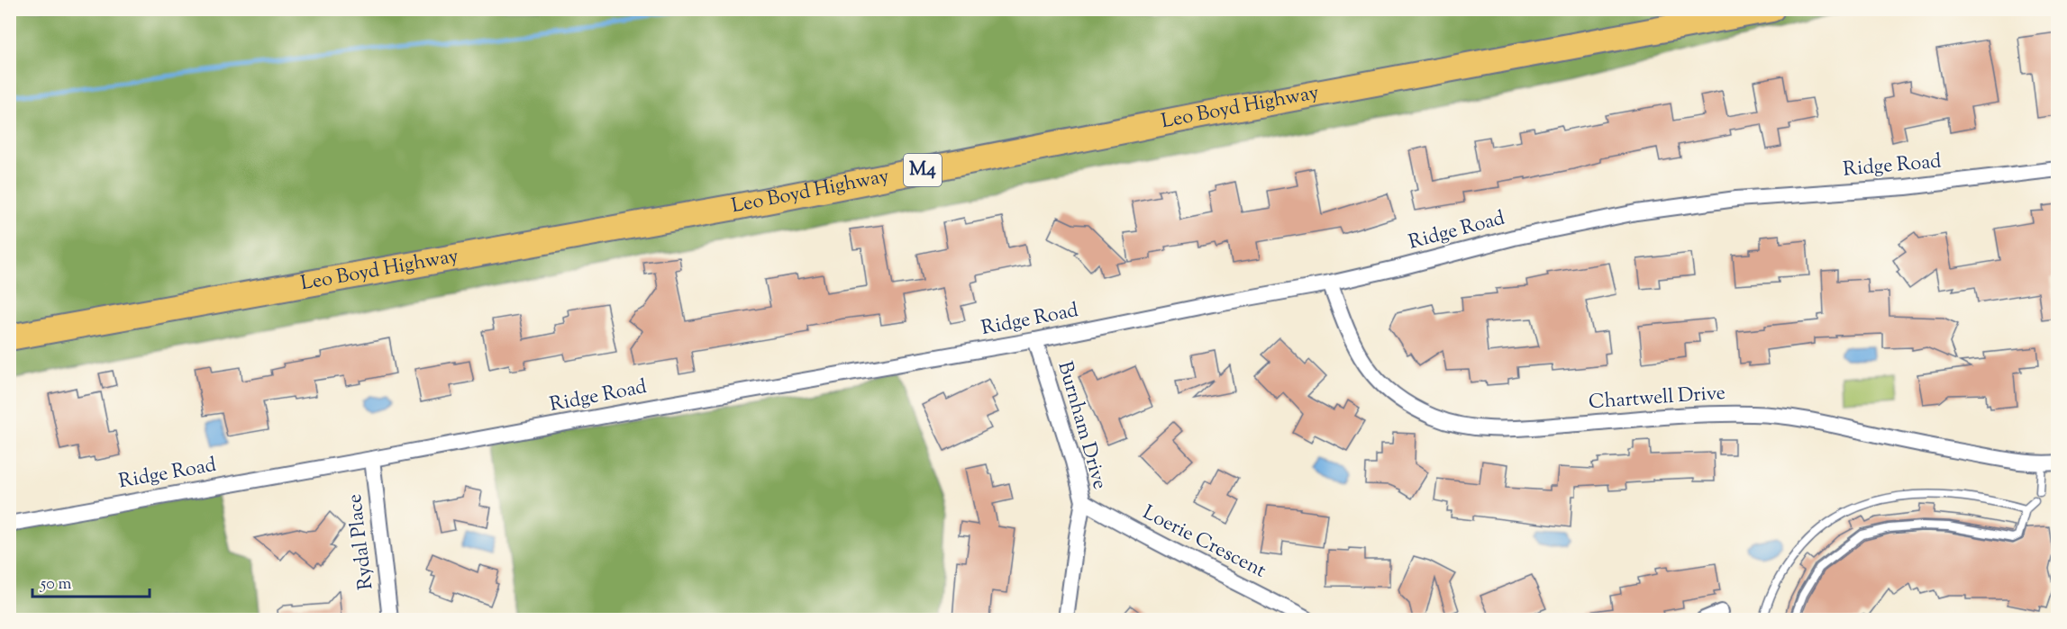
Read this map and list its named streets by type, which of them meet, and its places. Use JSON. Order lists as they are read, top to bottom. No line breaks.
{"streets":{"highway":["Leo Boyd Highway","M4"],"street":["Ridge Road","Chartwell Drive","Burnham Drive","Rydal Place","Loerie Crescent"]},"crossings":[["Ridge Road","Chartwell Drive"],["Ridge Road","Burnham Drive"],["Ridge Road","Rydal Place"],["Burnham Drive","Loerie Crescent"]],"scale_bar":"50 m"}
